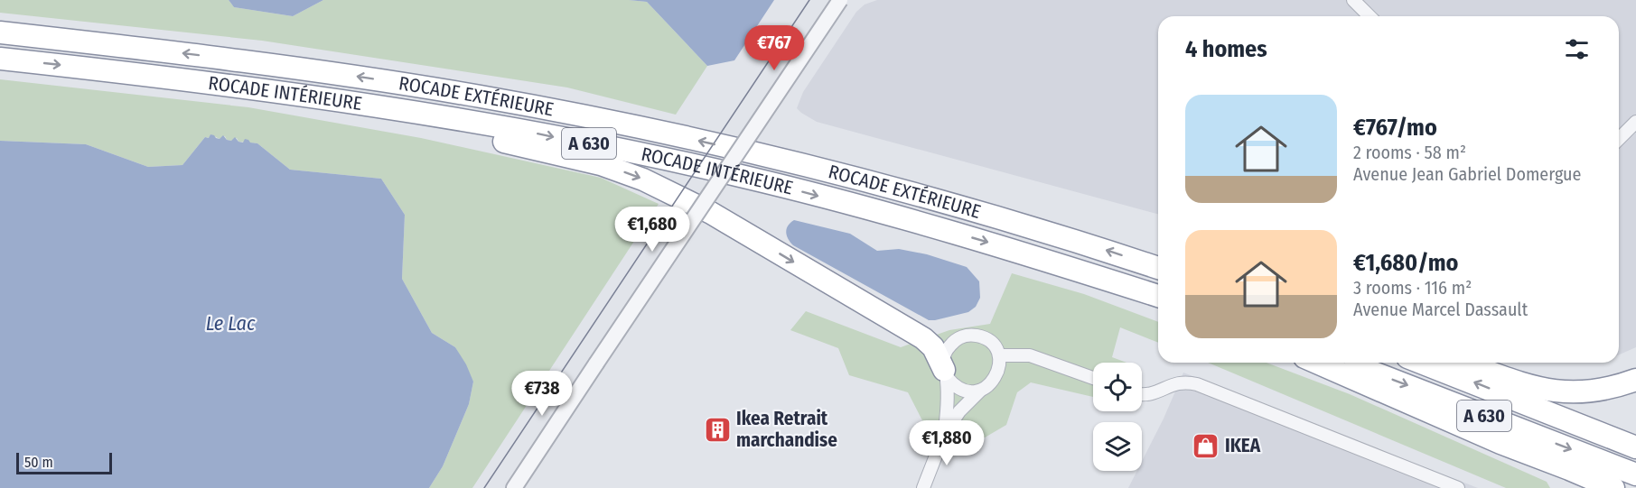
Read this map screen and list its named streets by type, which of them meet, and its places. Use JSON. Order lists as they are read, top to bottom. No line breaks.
{"streets":{"highway":["ROCADE INTÉRIEURE","ROCADE EXTÉRIEURE","A 630"]},"water":["Le Lac"],"places":{"building":["Ikea Retrait marchandise"],"shop":["IKEA"]},"scale_bar":"50 m","page":{"heading":"4 homes","price":["€767","€1,680","€738","€1,880"],"list":[{"name":"€767/mo","note":"2 rooms · 58 m² · Avenue Jean Gabriel Domergue"},{"name":"€1,680/mo","note":"3 rooms · 116 m² · Avenue Marcel Dassault"}],"scale":"50 m"}}
